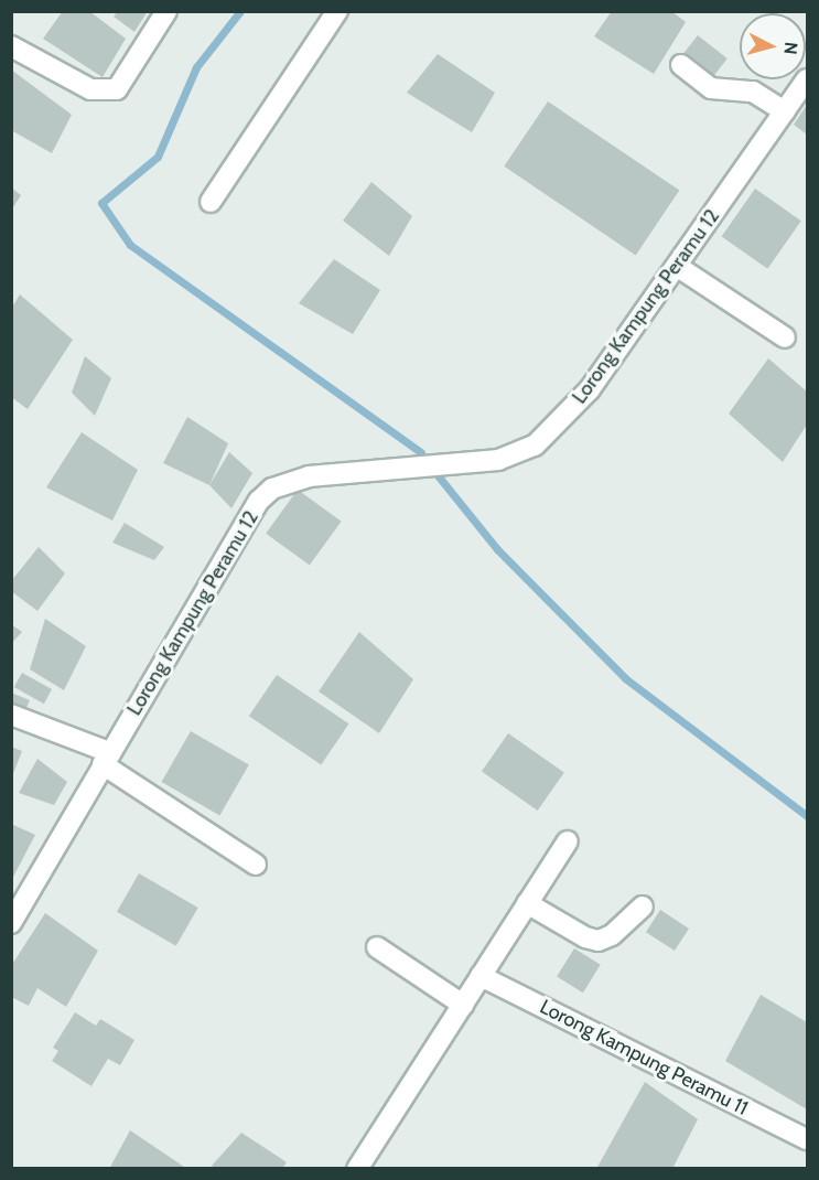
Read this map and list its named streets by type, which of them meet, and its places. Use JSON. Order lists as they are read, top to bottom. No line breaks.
{"streets":{"street":["Lorong Kampung Peramu 12","Lorong Kampung Peramu 11"]},"north":"right"}
